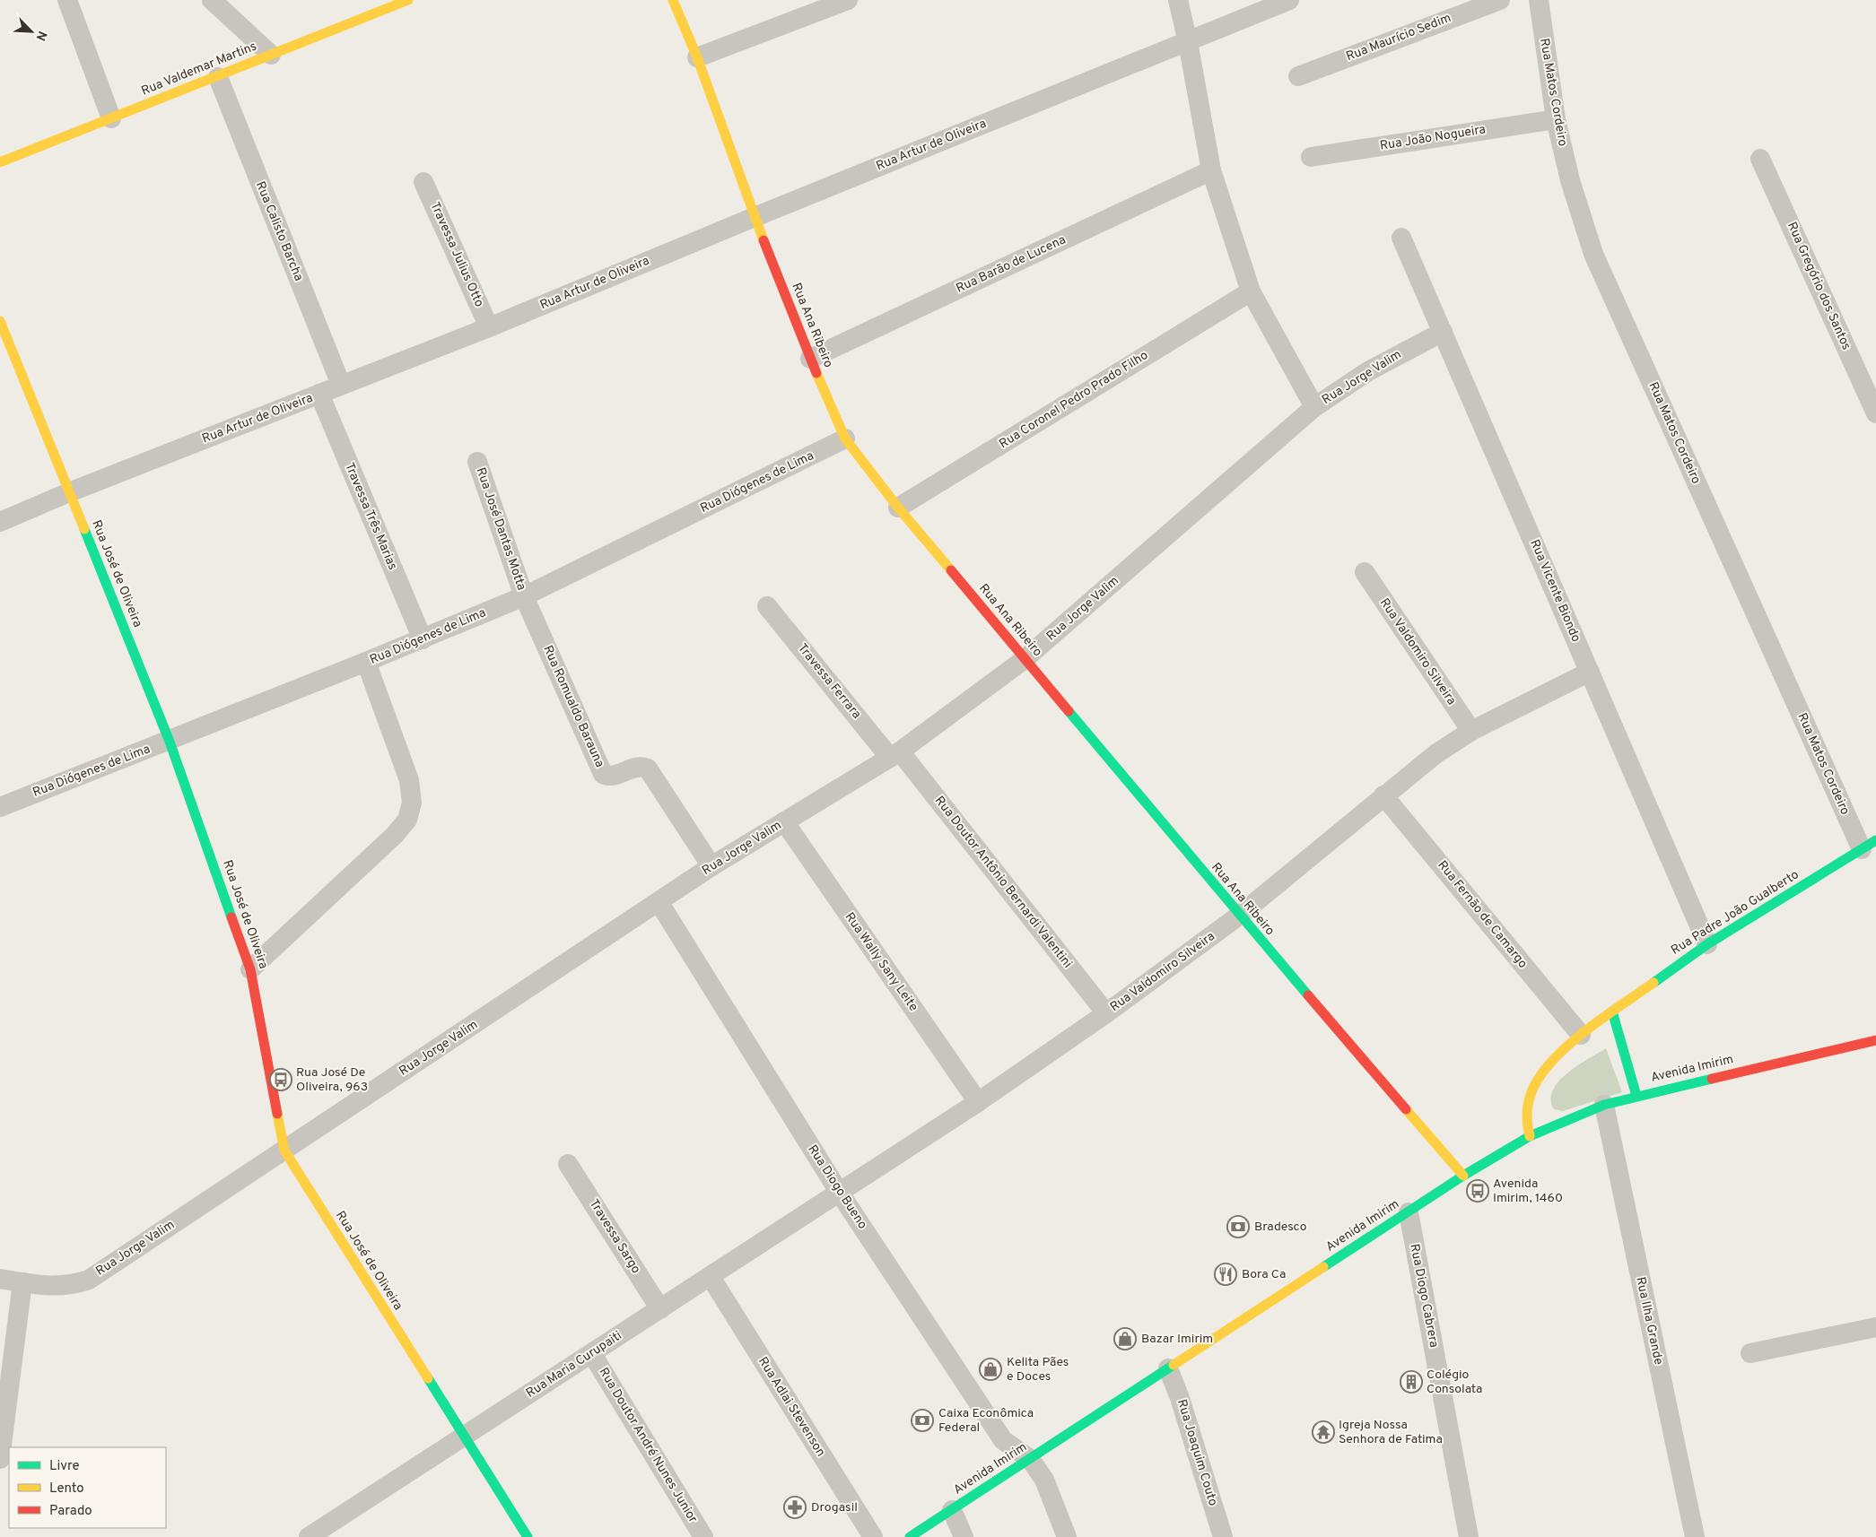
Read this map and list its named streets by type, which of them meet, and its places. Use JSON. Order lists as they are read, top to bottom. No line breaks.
{"streets":{"street":["Rua Maurício Sedim","Rua Valdemar Martins","Rua Matos Cordeiro","Rua João Nogueira","Rua Artur de Oliveira","Rua Calisto Barcha","Travessa Julius Otto","Rua Barão de Lucena","Rua Gregório dos Santos","Rua Ana Ribeiro","Rua Jorge Valim","Rua Coronel Pedro Prado Filho","Rua Diógenes de Lima","Travessa Três Marias","Rua José Dantas Motta","Rua José de Oliveira","Rua Vicente Biondo","Rua Valdomiro Silveira","Travessa Ferrara","Rua Romualdo Barauna","Rua Doutor Antônio Bernardi Valentini","Rua Padre João Gualberto","Rua Fernão de Camargo","Rua Wally Sany Leite","Avenida Imirim","Rua Diogo Bueno","Travessa Sargo","Rua Diogo Cabrera","Rua Ilha Grande","Rua Maria Curupaiti","Rua Adlai Stevenson","Rua Doutor André Nunes Junior","Rua Joaquim Couto"]},"crossings":[["Rua Valdemar Martins","Rua Calisto Barcha"],["Rua Matos Cordeiro","Rua João Nogueira"],["Rua Matos Cordeiro","Rua Padre João Gualberto"],["Rua Artur de Oliveira","Rua Calisto Barcha"],["Rua Artur de Oliveira","Travessa Julius Otto"],["Rua Artur de Oliveira","Rua Ana Ribeiro"],["Rua Artur de Oliveira","Travessa Três Marias"],["Rua Artur de Oliveira","Rua José de Oliveira"],["Rua Barão de Lucena","Rua Ana Ribeiro"],["Rua Ana Ribeiro","Rua Jorge Valim"],["Rua Ana Ribeiro","Rua Coronel Pedro Prado Filho"],["Rua Ana Ribeiro","Rua Diógenes de Lima"],["Rua Ana Ribeiro","Rua Valdomiro Silveira"],["Rua Ana Ribeiro","Avenida Imirim"],["Rua Jorge Valim","Rua José de Oliveira"],["Rua Jorge Valim","Rua Vicente Biondo"],["Rua Jorge Valim","Travessa Ferrara"],["Rua Jorge Valim","Rua Romualdo Barauna"],["Rua Jorge Valim","Rua Doutor Antônio Bernardi Valentini"],["Rua Jorge Valim","Rua Wally Sany Leite"],["Rua Jorge Valim","Rua Diogo Bueno"],["Rua Diógenes de Lima","Travessa Três Marias"],["Rua Diógenes de Lima","Rua José Dantas Motta"],["Rua Diógenes de Lima","Rua José de Oliveira"],["Rua Diógenes de Lima","Rua Romualdo Barauna"],["Rua José Dantas Motta","Rua Romualdo Barauna"],["Rua José de Oliveira","Rua Maria Curupaiti"],["Rua Vicente Biondo","Rua Valdomiro Silveira"],["Rua Vicente Biondo","Rua Padre João Gualberto"],["Rua Valdomiro Silveira","Rua Doutor Antônio Bernardi Valentini"],["Rua Valdomiro Silveira","Rua Fernão de Camargo"],["Rua Valdomiro Silveira","Rua Wally Sany Leite"],["Rua Valdomiro Silveira","Rua Diogo Bueno"],["Rua Valdomiro Silveira","Rua Maria Curupaiti"],["Travessa Ferrara","Rua Doutor Antônio Bernardi Valentini"],["Rua Padre João Gualberto","Rua Fernão de Camargo"],["Rua Padre João Gualberto","Avenida Imirim"],["Avenida Imirim","Rua Diogo Bueno"],["Avenida Imirim","Rua Diogo Cabrera"],["Avenida Imirim","Rua Ilha Grande"],["Avenida Imirim","Rua Joaquim Couto"],["Rua Diogo Bueno","Rua Maria Curupaiti"],["Travessa Sargo","Rua Maria Curupaiti"],["Rua Maria Curupaiti","Rua Adlai Stevenson"],["Rua Maria Curupaiti","Rua Doutor André Nunes Junior"]],"places":{"bus stop":["Rua José De Oliveira, 963","Avenida Imirim, 1460"],"bank":["Bradesco","Caixa Econômica Federal"],"restaurant":["Bora Ca"],"shop":["Bazar Imirim","Kelita Pães e Doces"],"building":["Colégio Consolata"],"temple":["Igreja Nossa Senhora de Fatima"],"pharmacy":["Drogasil"]},"legend":["Livre","Lento","Parado"],"north":"bottom right"}
